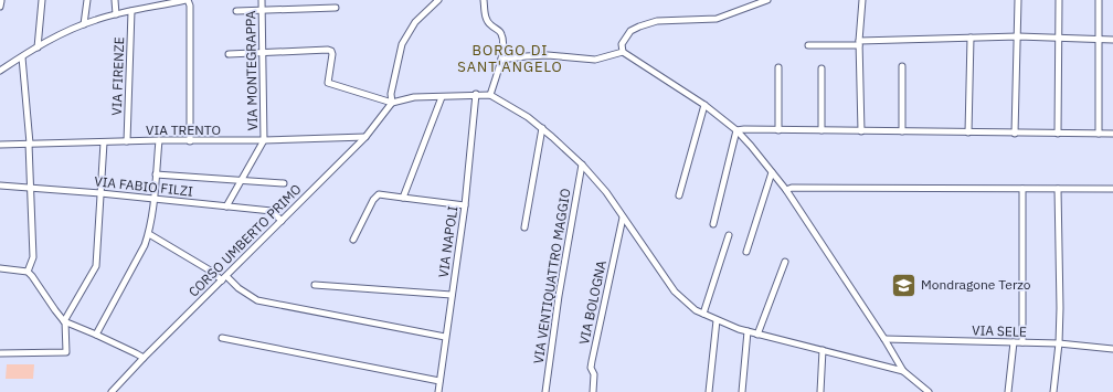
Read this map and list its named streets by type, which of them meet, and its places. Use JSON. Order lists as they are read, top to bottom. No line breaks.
{"streets":{"street":["VIA MONTEGRAPPA","VIA FIRENZE","VIA TRENTO","VIA FABIO FILZI","CORSO UMBERTO PRIMO","VIA NAPOLI","VIA VENTIQUATTRO MAGGIO","VIA BOLOGNA","VIA SELE"]},"crossings":[["VIA MONTEGRAPPA","VIA TRENTO"],["VIA FIRENZE","VIA TRENTO"],["VIA TRENTO","CORSO UMBERTO PRIMO"],["VIA FABIO FILZI","CORSO UMBERTO PRIMO"]],"districts":["BORGO DI SANT'ANGELO"],"places":{"school or university":["Mondragone Terzo"]}}
